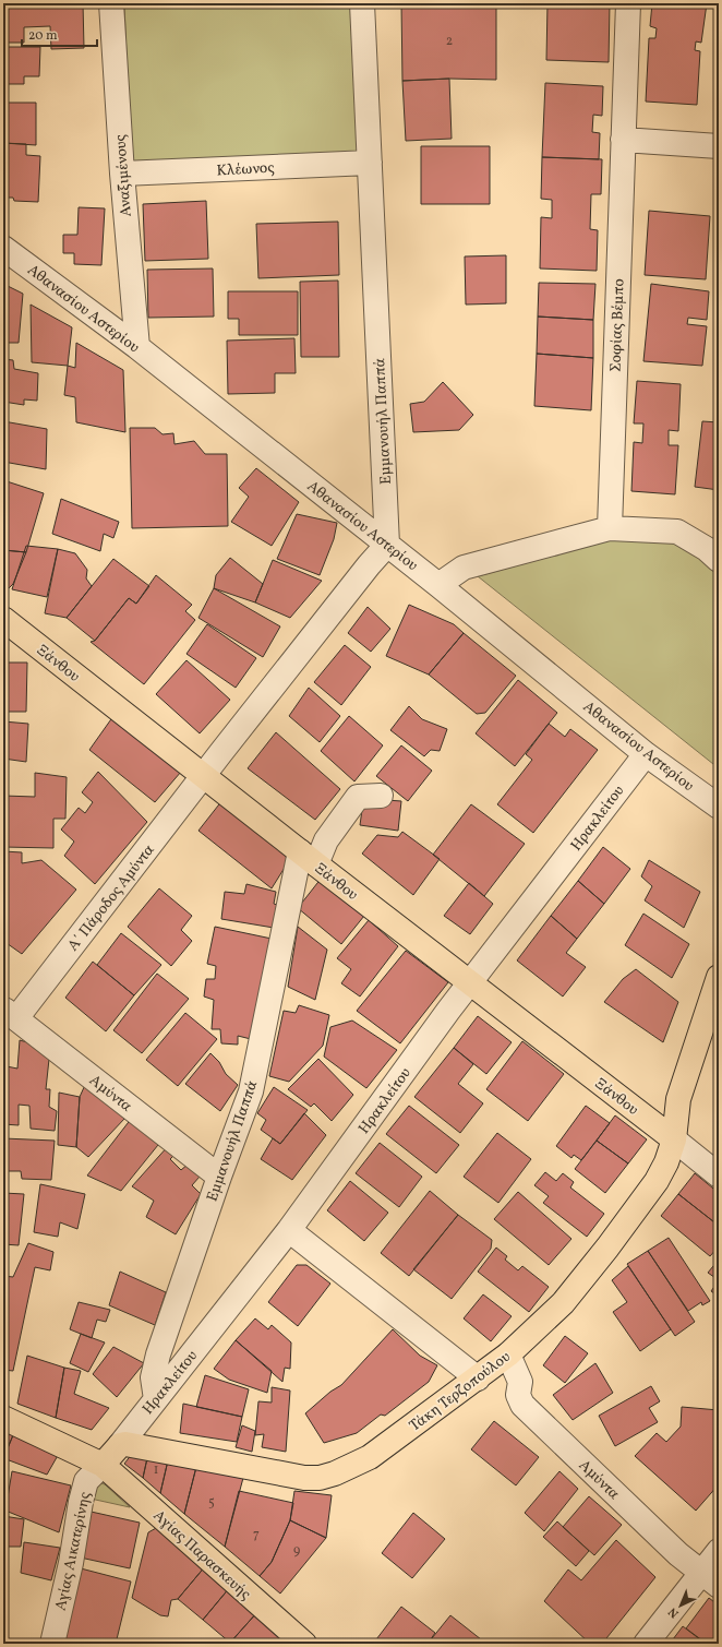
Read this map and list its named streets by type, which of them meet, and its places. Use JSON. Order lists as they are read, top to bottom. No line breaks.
{"streets":{"main road":["Ξάνθου","Τάκη Τερζοπούλου","Αγίας Παρασκευής"],"street":["Κλέωνος","Αναξιμένους","Αθανασίου Αστερίου","Σοφίας Βέμπο","Εμμανουήλ Παππά","Ηρακλείτου","Α΄ Πάροδος Αμύντα","Αμύντα","Αγίας Αικατερίνης"]},"crossings":[["Κλέωνος","Αναξιμένους"],["Κλέωνος","Εμμανουήλ Παππά"],["Αναξιμένους","Αθανασίου Αστερίου"],["Αθανασίου Αστερίου","Εμμανουήλ Παππά"],["Αθανασίου Αστερίου","Ηρακλείτου"],["Εμμανουήλ Παππά","Ξάνθου"],["Εμμανουήλ Παππά","Ηρακλείτου"],["Εμμανουήλ Παππά","Αμύντα"],["Ξάνθου","Ηρακλείτου"],["Ξάνθου","Α΄ Πάροδος Αμύντα"],["Ξάνθου","Τάκη Τερζοπούλου"],["Ηρακλείτου","Τάκη Τερζοπούλου"],["Α΄ Πάροδος Αμύντα","Αμύντα"],["Αμύντα","Τάκη Τερζοπούλου"],["Αγίας Αικατερίνης","Αγίας Παρασκευής"]],"house_numbers":["2","1","5","7","9"],"scale_bar":"20 m","north":"bottom left"}
